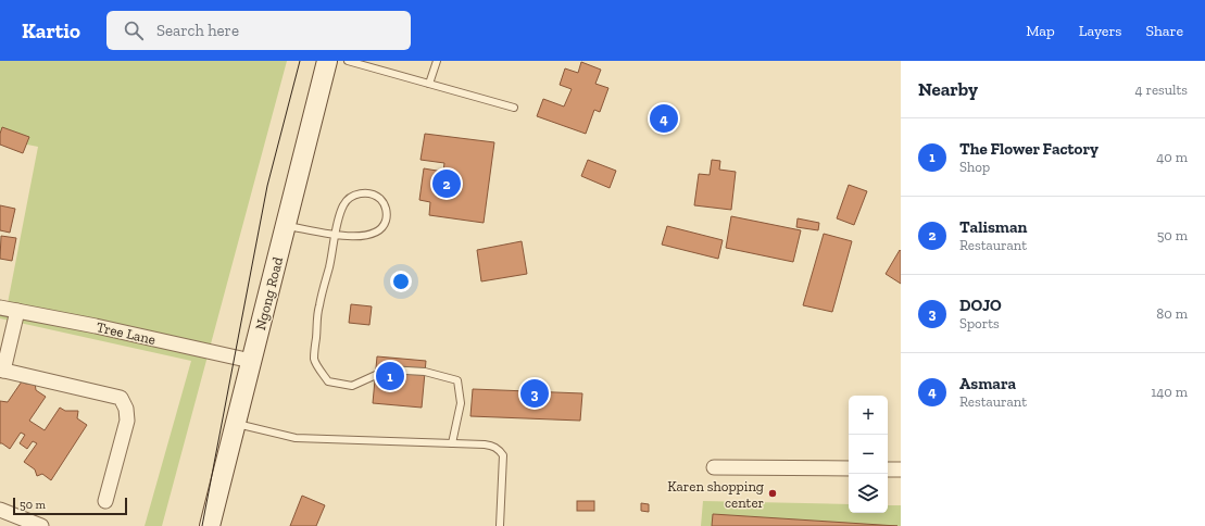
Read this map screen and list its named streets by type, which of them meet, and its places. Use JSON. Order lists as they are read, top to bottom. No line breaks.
{"streets":{"main road":["Ngong Road"],"street":["Tree Lane"]},"crossings":[["Ngong Road","Tree Lane"]],"places":["Karen shopping center"],"scale_bar":"50 m","page":{"header":"Kartio","search":"Search here","nav":["Map","Layers","Share"],"heading":["Nearby","4 results"],"pins":["4","2","1","3"],"list":[{"mark":"1","name":"The Flower Factory","note":"Shop","value":"40 m"},{"mark":"2","name":"Talisman","note":"Restaurant","value":"50 m"},{"mark":"3","name":"DOJO","note":"Sports","value":"80 m"},{"mark":"4","name":"Asmara","note":"Restaurant","value":"140 m"}],"map_buttons":["+","−"],"scale":"50 m"}}
